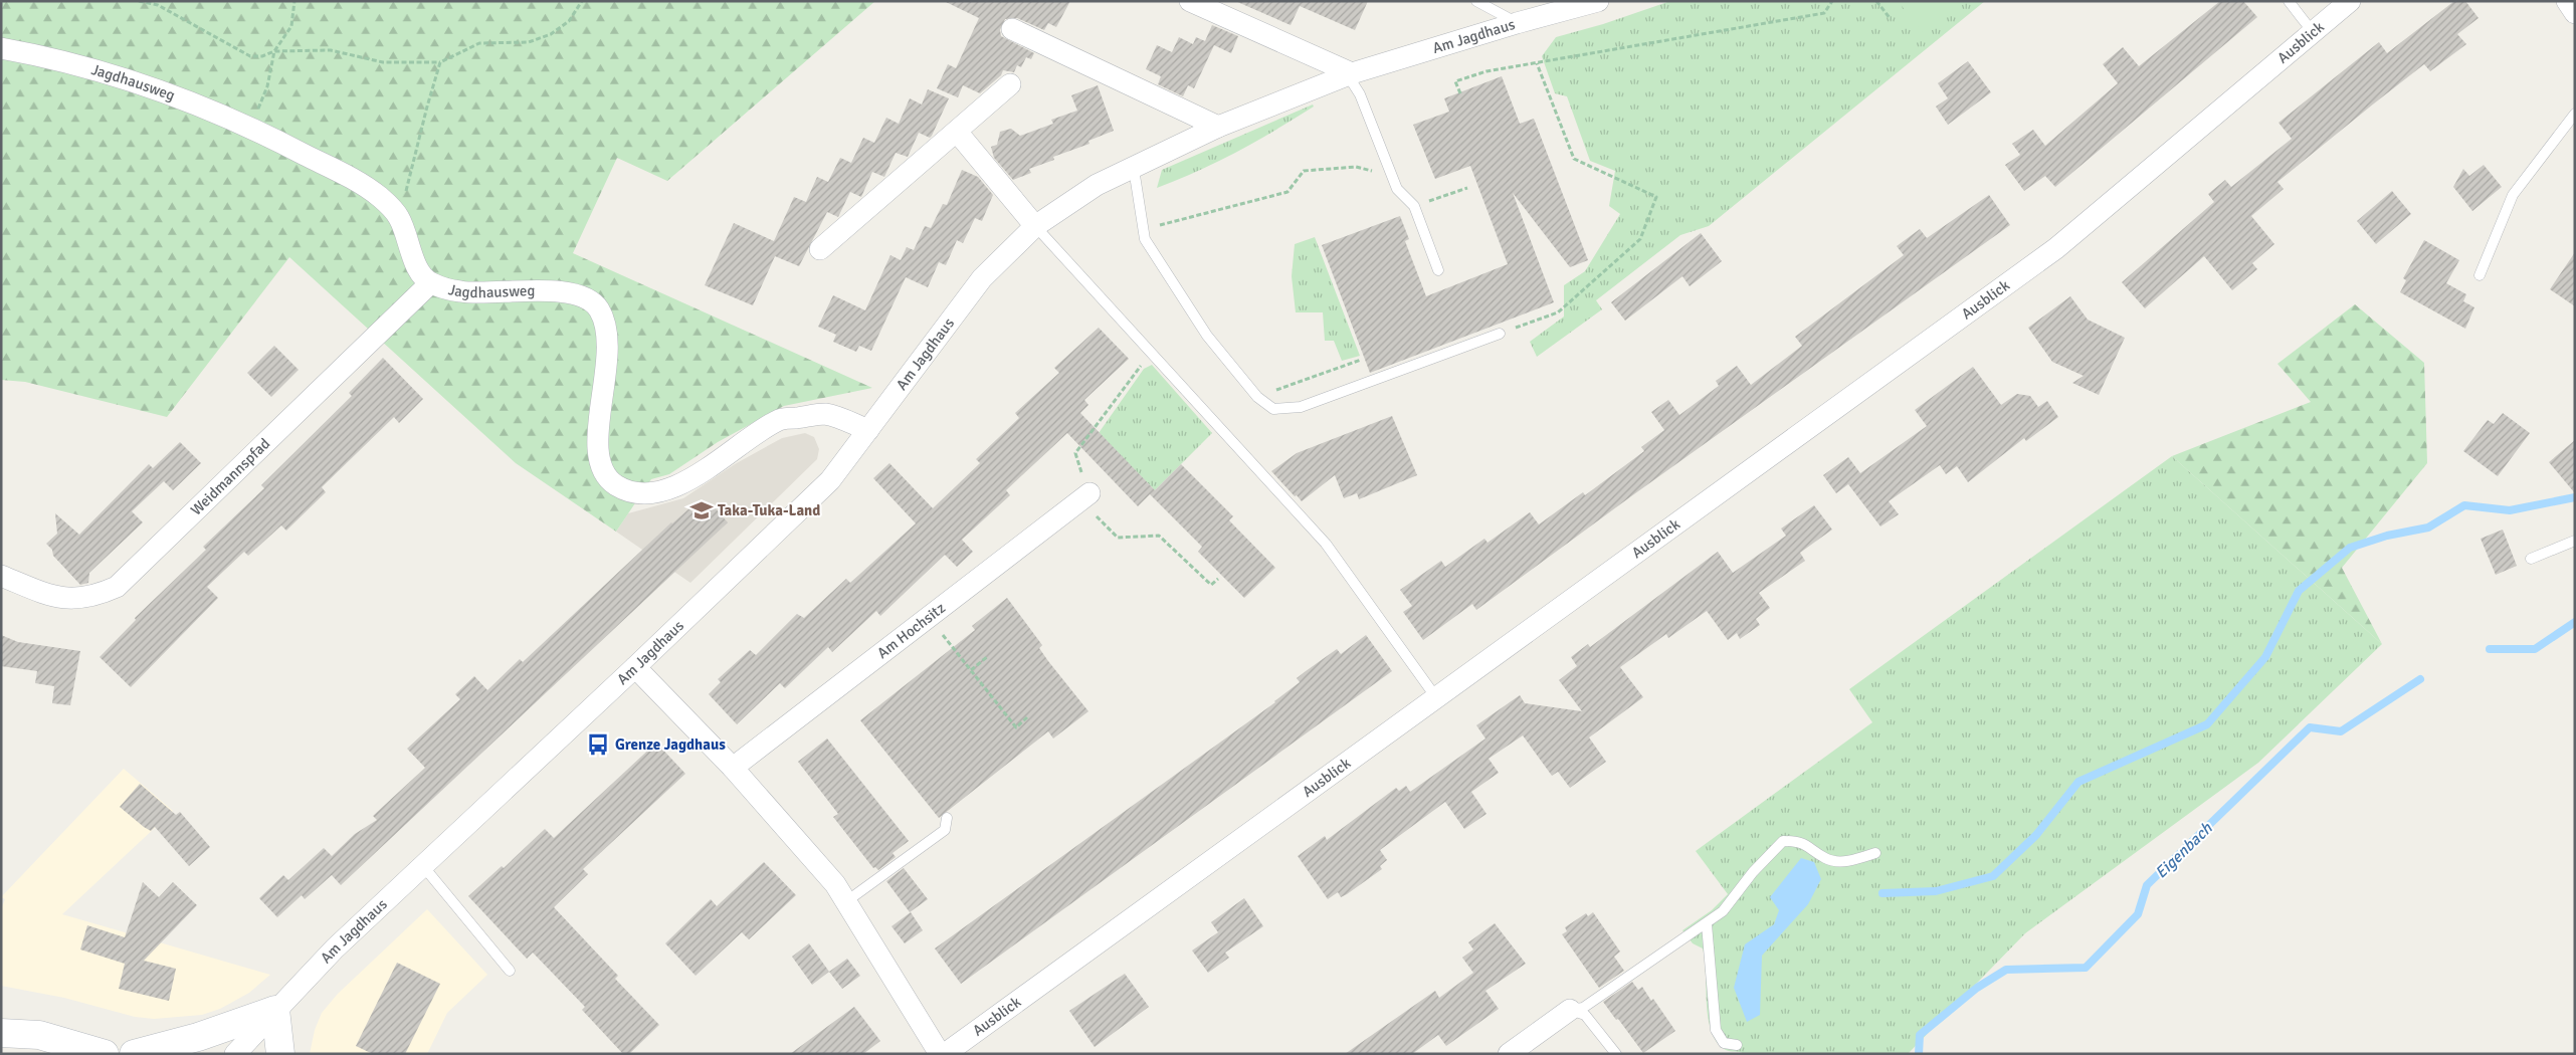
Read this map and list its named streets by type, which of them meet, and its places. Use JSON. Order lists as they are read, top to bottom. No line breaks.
{"streets":{"street":["Am Jagdhaus","Ausblick","Jagdhausweg","Weidmannspfad","Am Hochsitz"]},"crossings":[["Am Jagdhaus","Jagdhausweg"],["Jagdhausweg","Weidmannspfad"]],"water":["Eigenbach"],"places":{"school or university":["Taka-Tuka-Land"],"bus stop":["Grenze Jagdhaus"]}}
